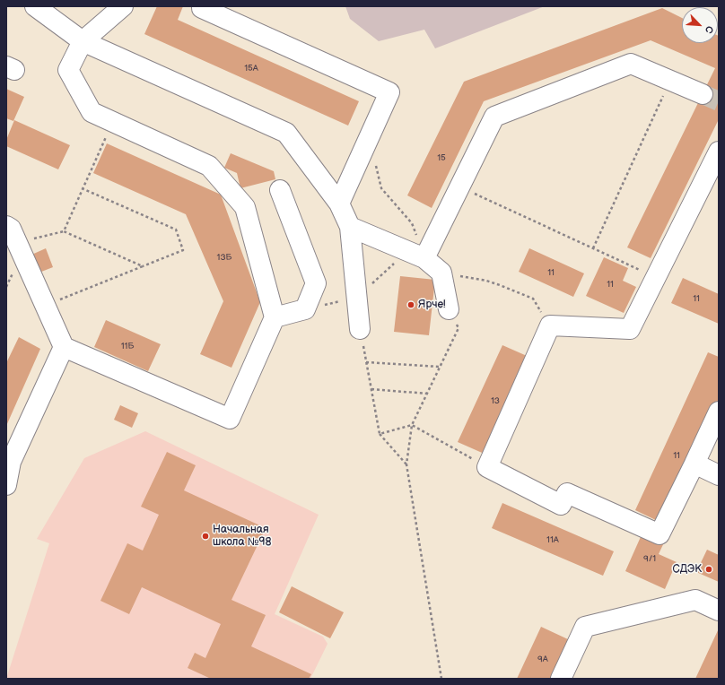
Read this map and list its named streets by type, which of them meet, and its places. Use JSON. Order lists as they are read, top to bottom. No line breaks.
{"places":["Ярче!","Начальная школа №98","СДЭК"],"house_numbers":["15А","15","13Б","11","11","11","11Б","13","11","11А","9/1","9А"],"north":"bottom right"}
